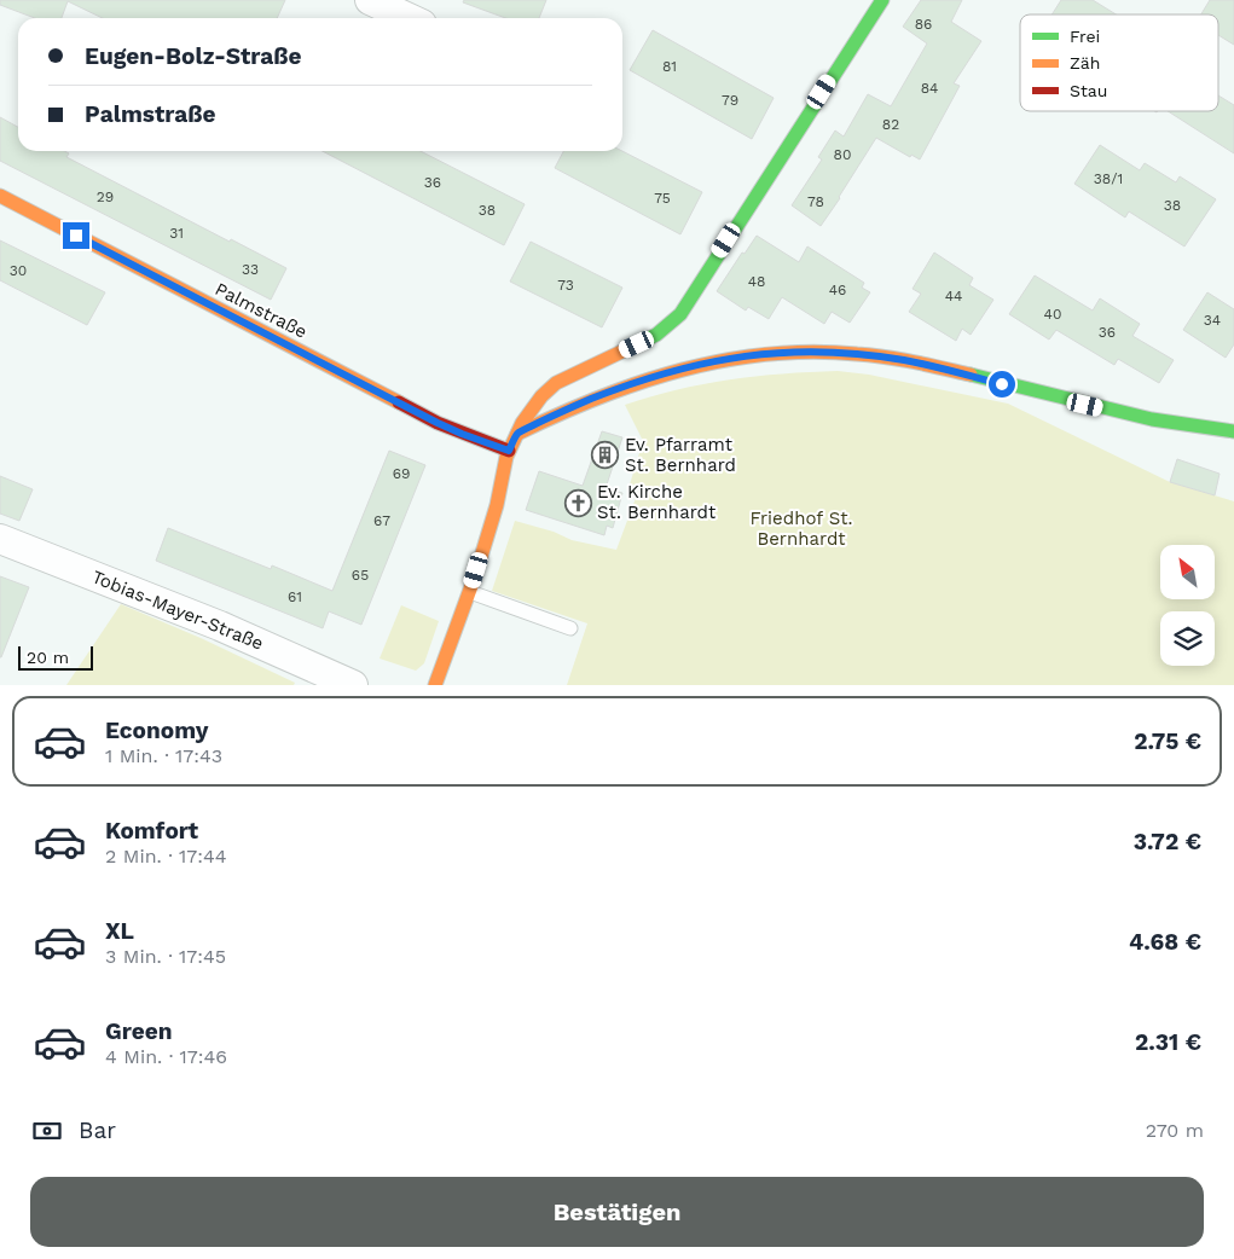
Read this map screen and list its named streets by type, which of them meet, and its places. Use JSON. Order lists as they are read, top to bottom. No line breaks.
{"streets":{"street":["Palmstraße","Tobias-Mayer-Straße"]},"parks":["Friedhof St. Bernhardt"],"places":{"building":["Ev. Pfarramt St. Bernhard"],"church":["Ev. Kirche St. Bernhardt"]},"house_numbers":["86","81","84","79","82","80","38/1","36","29","75","78","38","38","31","33","30","48","73","46","44","40","34","36","69","67","65","61"],"legend":["Frei","Zäh","Stau"],"scale_bar":"20 m","north":"top left","page":{"banner":["Eugen-Bolz-Straße","Palmstraße"],"scale":"20 m","list":[{"name":"Economy","note":"1 Min. · 17:43","value":"2.75 €"},{"name":"Komfort","note":"2 Min. · 17:44","value":"3.72 €"},{"name":"XL","note":"3 Min. · 17:45","value":"4.68 €"},{"name":"Green","note":"4 Min. · 17:46","value":"2.31 €"}],"pay":["Bar","270 m"],"buttons":"Bestätigen"}}
